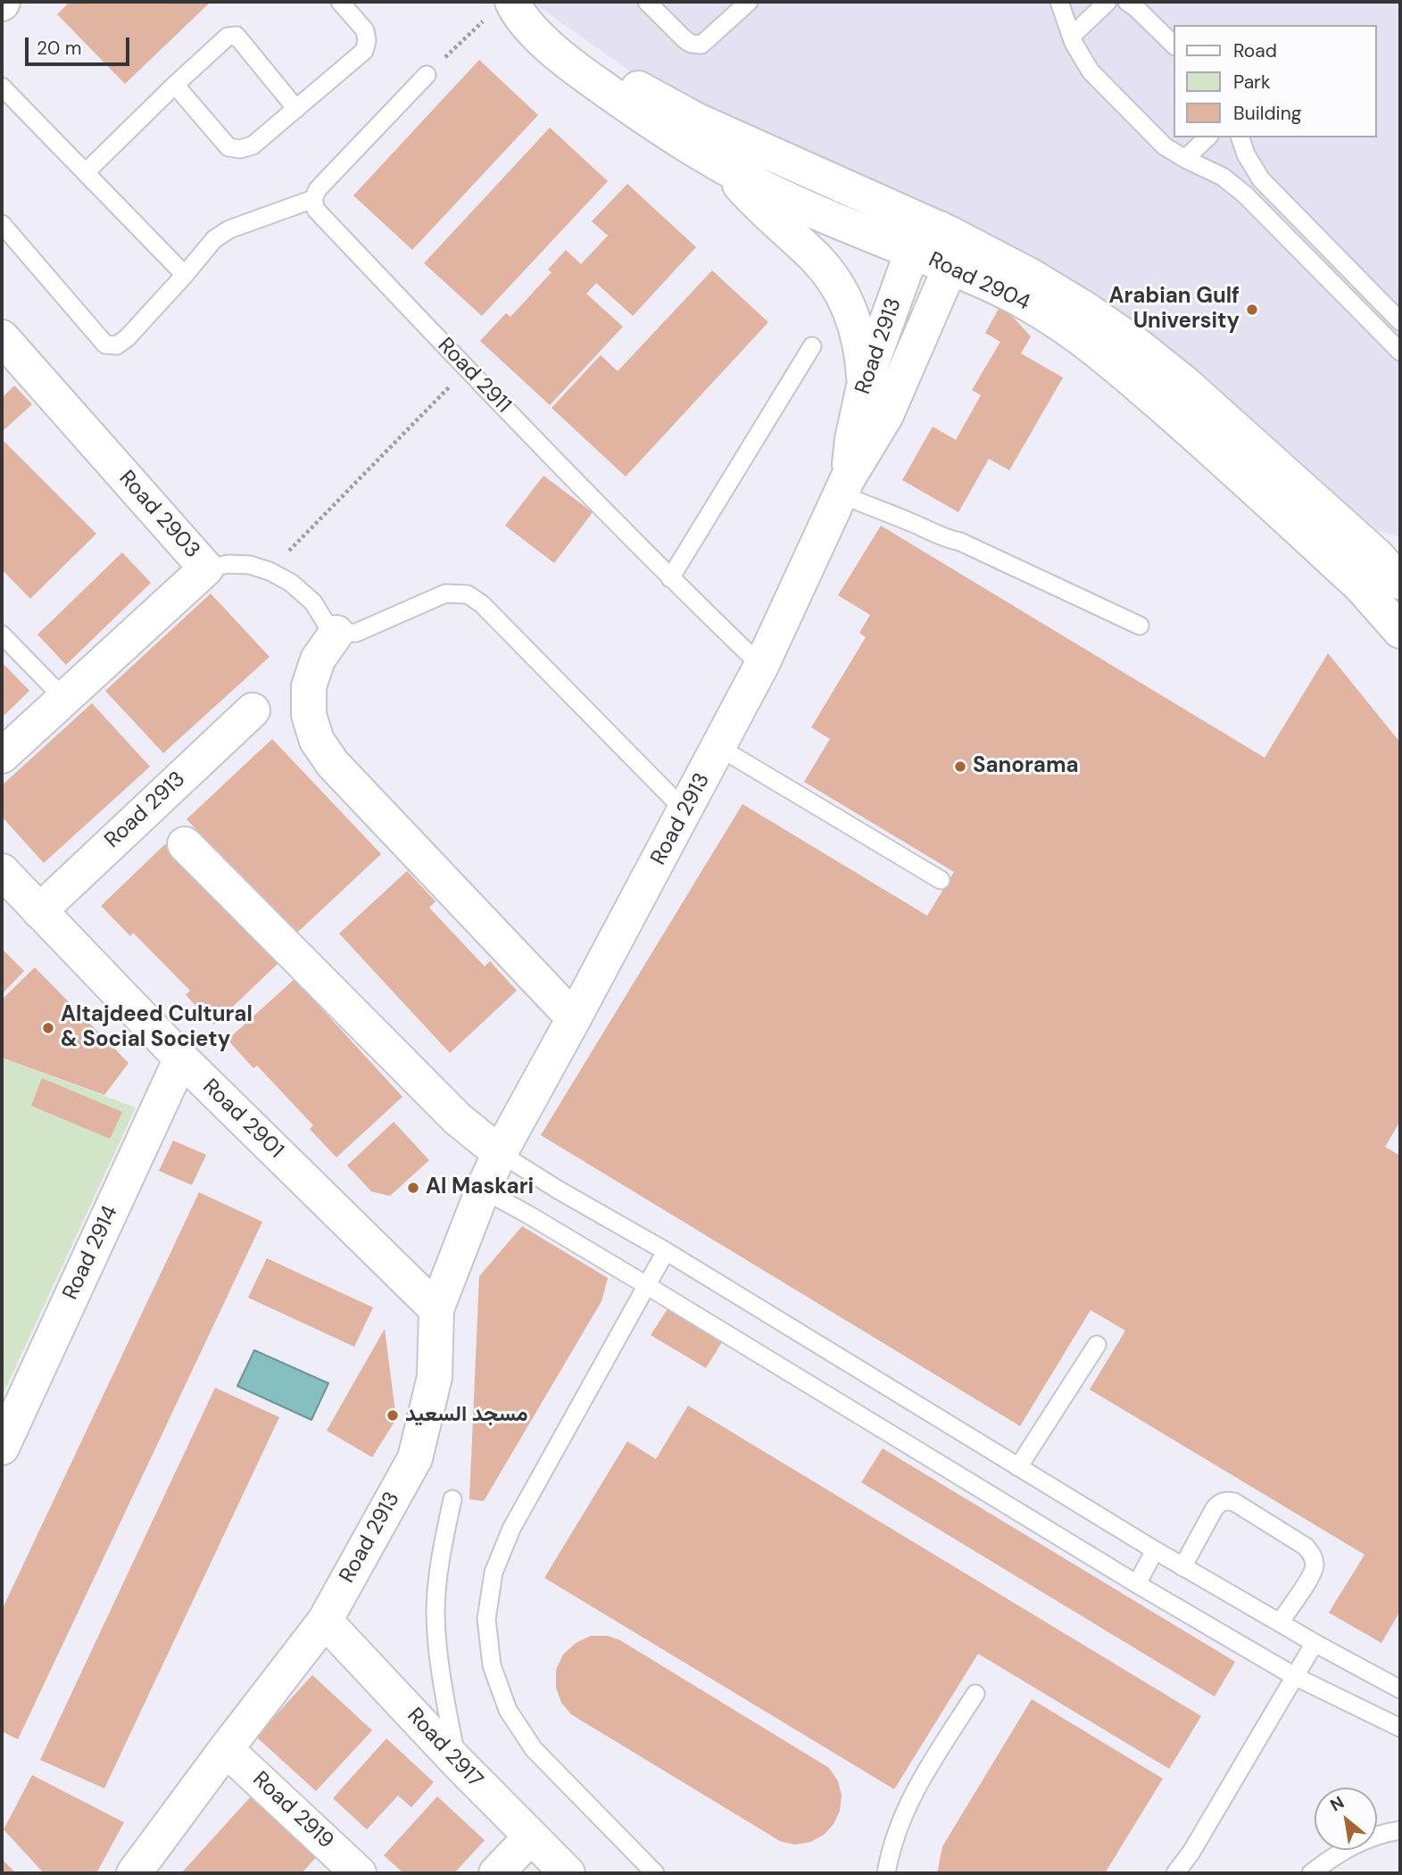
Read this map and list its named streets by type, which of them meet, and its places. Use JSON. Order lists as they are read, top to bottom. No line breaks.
{"streets":{"street":["Road 2904","Road 2913","Road 2903","Road 2901","Road 2914","Road 2917","Road 2919"],"lane":["Road 2911"]},"crossings":[["Road 2904","Road 2913"],["Road 2913","Road 2911"],["Road 2913","Road 2901"],["Road 2913","Road 2917"],["Road 2913","Road 2919"],["Road 2901","Road 2914"]],"places":["Arabian Gulf University","Sanorama","Altajdeed Cultural & Social Society","Al Maskari","مسجد السعيد"],"legend":["Road","Park","Building"],"scale_bar":"20 m","north":"top left"}
